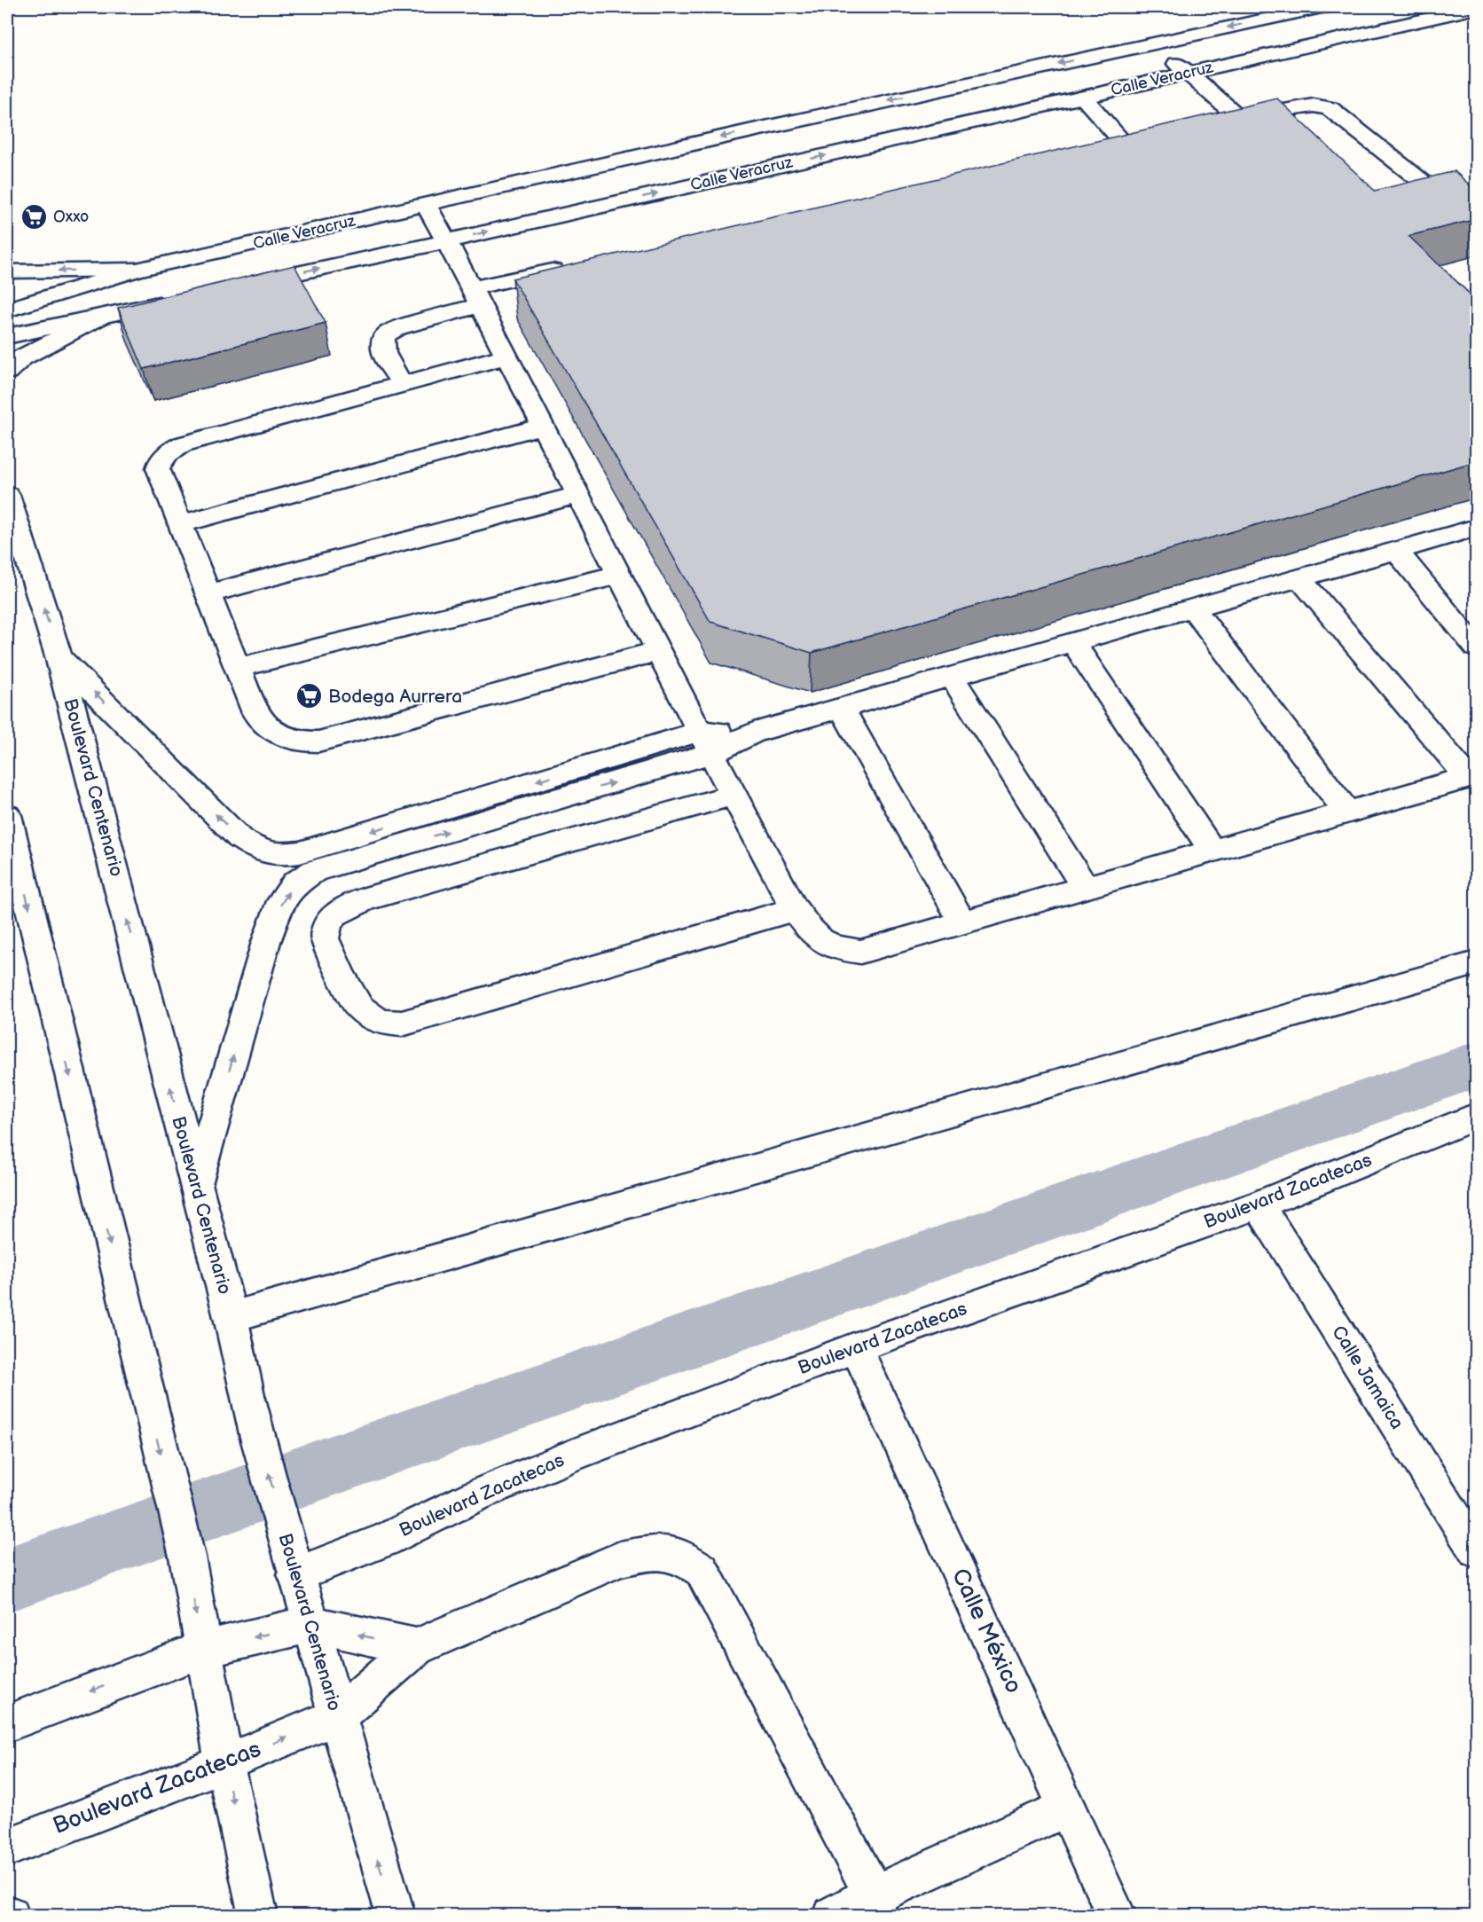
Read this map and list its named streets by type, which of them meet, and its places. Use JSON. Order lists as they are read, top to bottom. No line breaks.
{"streets":{"street":["Calle Veracruz","Boulevard Centenario","Boulevard Zacatecas","Calle Jamaica","Calle México"]},"crossings":[["Boulevard Centenario","Boulevard Zacatecas"],["Boulevard Zacatecas","Calle Jamaica"],["Boulevard Zacatecas","Calle México"]],"places":{"supermarket":["Oxxo","Bodega Aurrera"]}}
